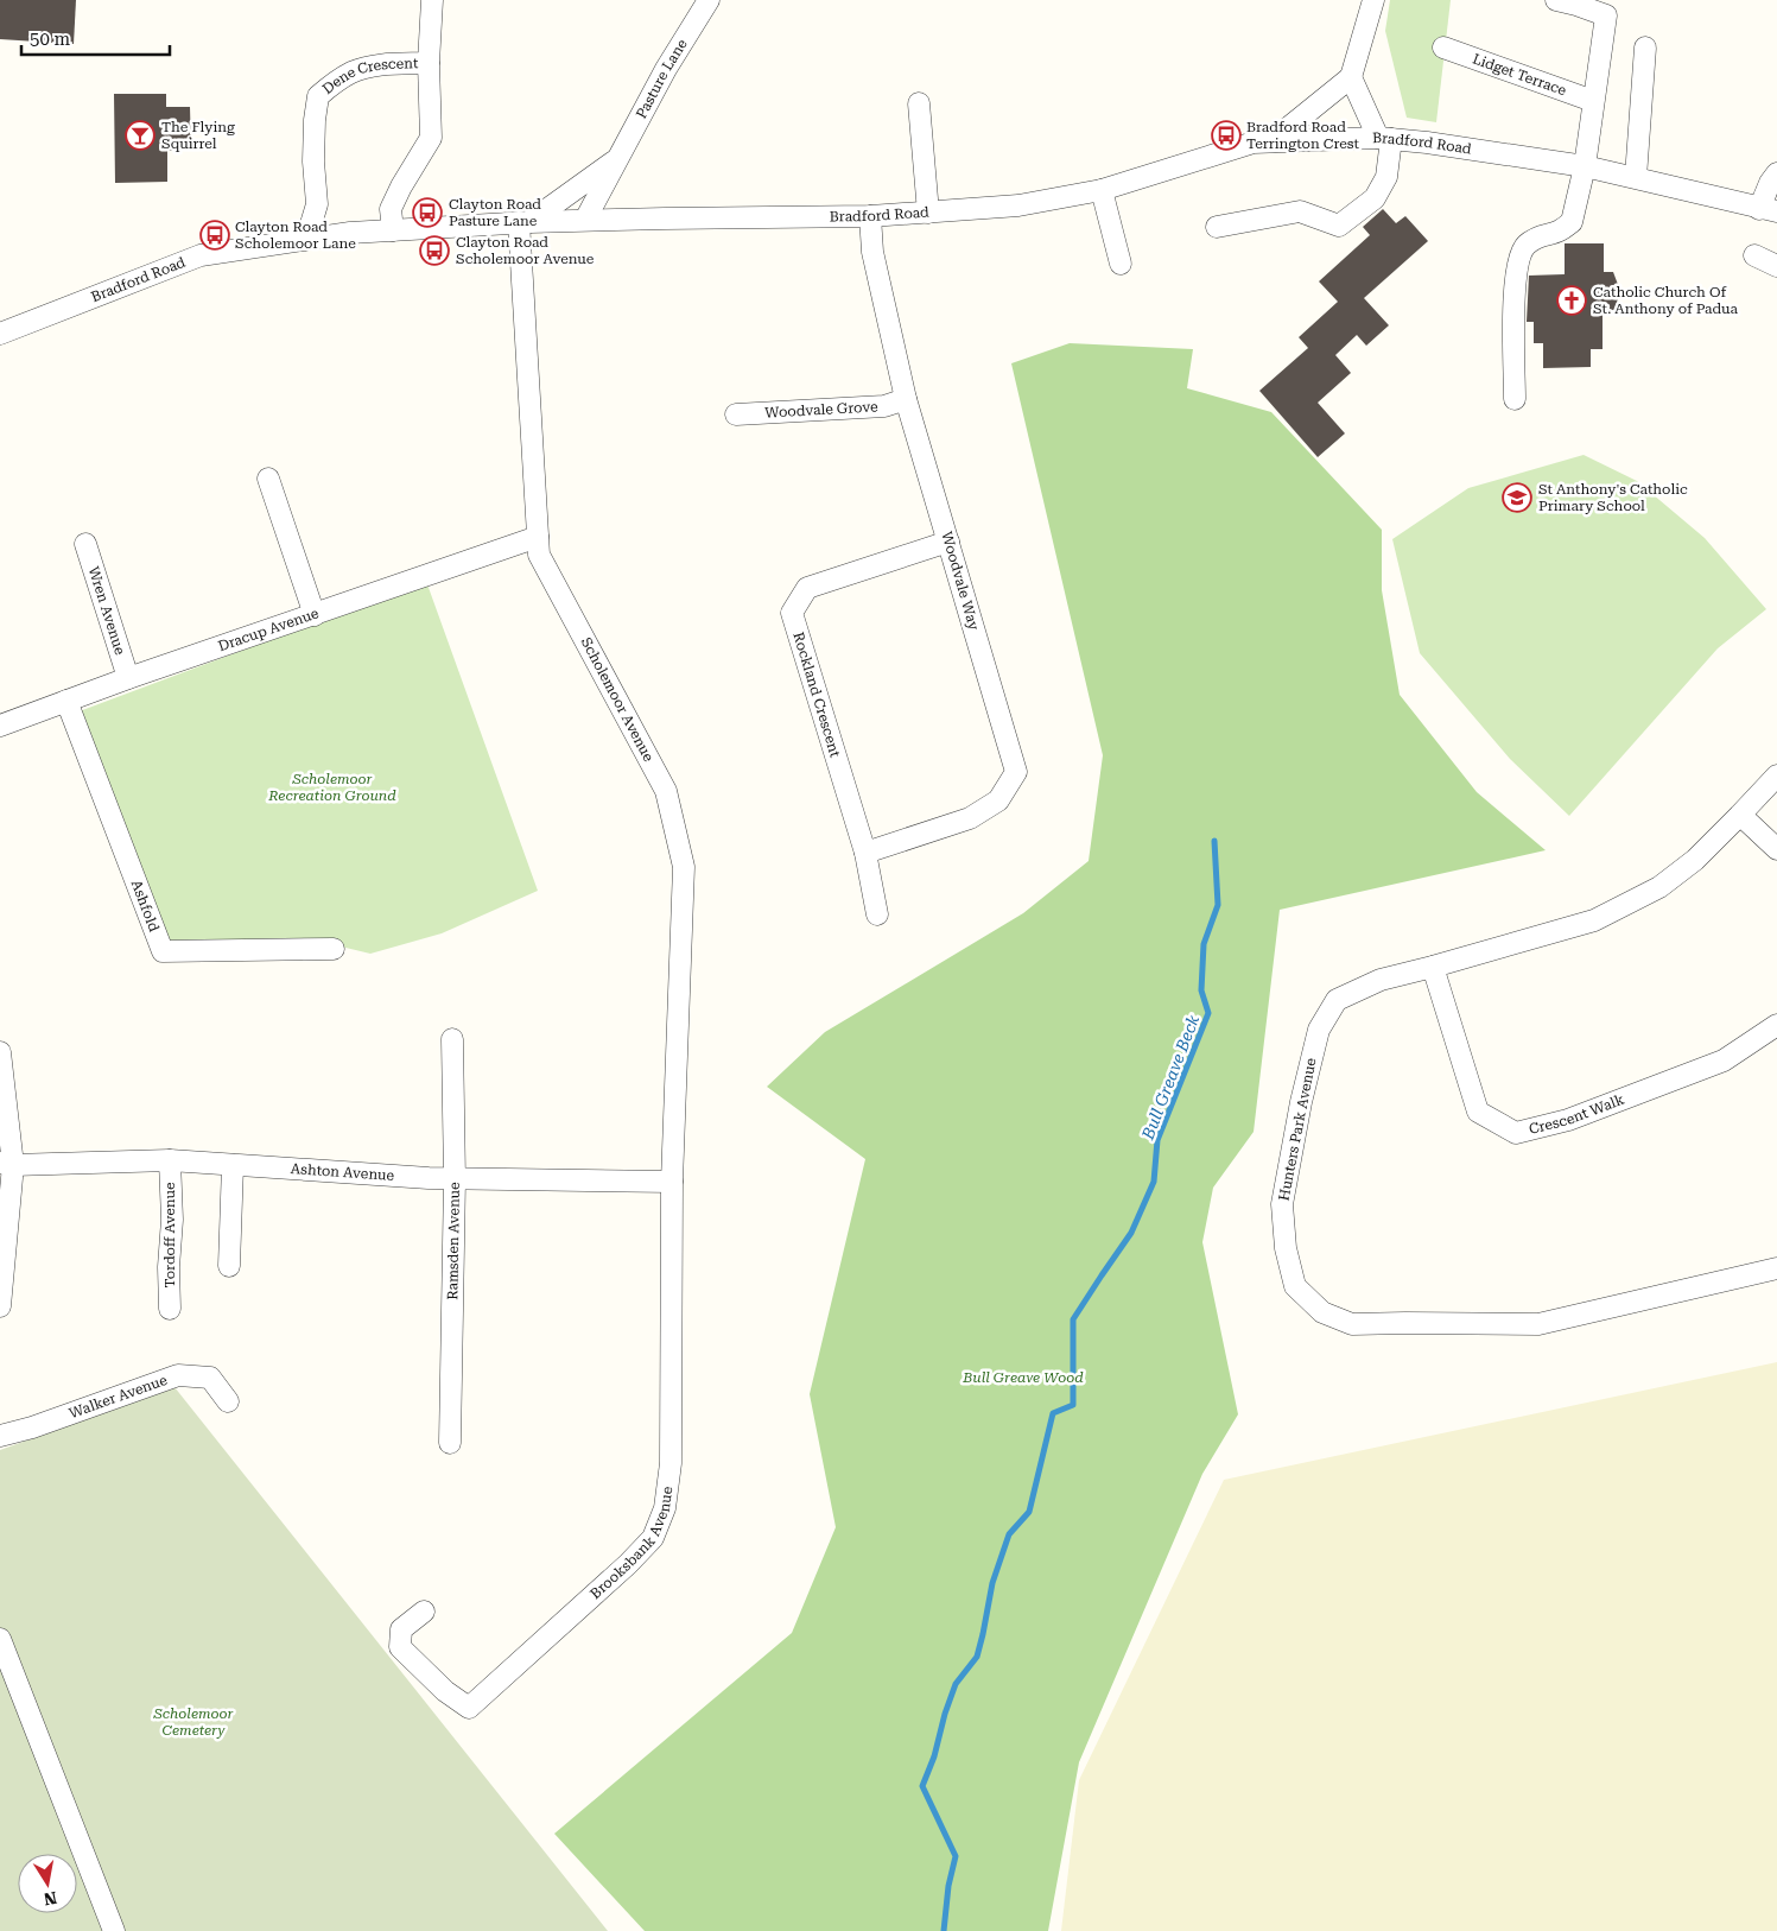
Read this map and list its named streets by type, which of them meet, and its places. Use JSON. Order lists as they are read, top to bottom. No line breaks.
{"streets":{"street":["Lidget Terrace","Pasture Lane","Dene Crescent","Bradford Road","Woodvale Grove","Woodvale Way","Wren Avenue","Dracup Avenue","Rockland Crescent","Scholemoor Avenue","Ashfold","Crescent Walk","Hunters Park Avenue","Ashton Avenue","Tordoff Avenue","Ramsden Avenue","Walker Avenue","Brooksbank Avenue"]},"crossings":[["Pasture Lane","Bradford Road"],["Pasture Lane","Scholemoor Avenue"],["Dene Crescent","Bradford Road"],["Bradford Road","Woodvale Way"],["Bradford Road","Scholemoor Avenue"],["Woodvale Grove","Woodvale Way"],["Woodvale Way","Rockland Crescent"],["Wren Avenue","Dracup Avenue"],["Dracup Avenue","Scholemoor Avenue"],["Dracup Avenue","Ashfold"],["Scholemoor Avenue","Ashton Avenue"],["Scholemoor Avenue","Brooksbank Avenue"],["Crescent Walk","Hunters Park Avenue"],["Ashton Avenue","Tordoff Avenue"],["Ashton Avenue","Ramsden Avenue"],["Ashton Avenue","Brooksbank Avenue"]],"water":["Bull Greave Beck"],"parks":["Scholemoor Recreation Ground","Bull Greave Wood","Scholemoor Cemetery"],"places":{"bar":["The Flying Squirrel"],"bus stop":["Bradford Road Terrington Crest","Clayton Road Pasture Lane","Clayton Road Scholemoor Lane","Clayton Road Scholemoor Avenue"],"church":["Catholic Church Of St. Anthony of Padua"],"school or university":["St Anthony's Catholic Primary School"]},"scale_bar":"50 m","north":"bottom"}
